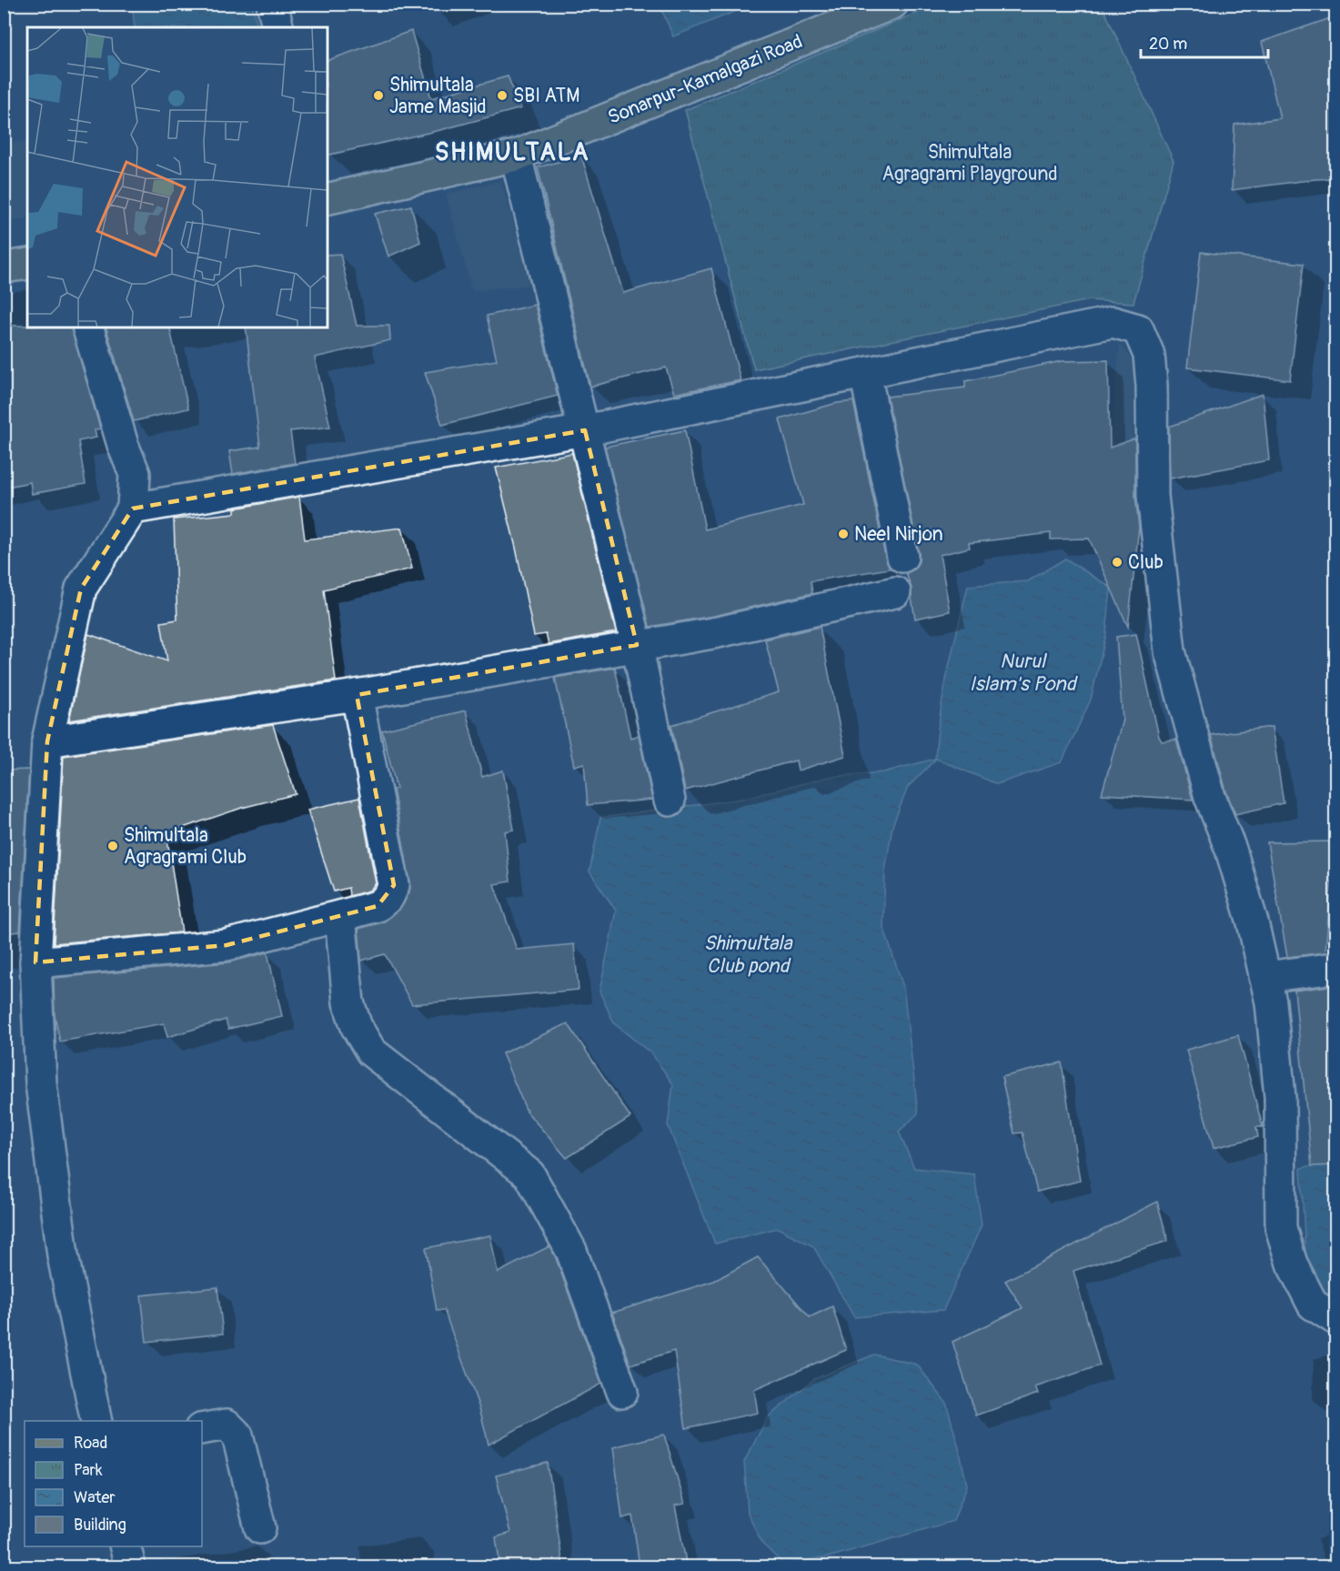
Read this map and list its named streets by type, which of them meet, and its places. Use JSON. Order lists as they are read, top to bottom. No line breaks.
{"streets":{"main road":["Sonarpur-Kamalgazi Road"]},"districts":["SHIMULTALA"],"water":["Nurul Islam's Pond","Shimultala Club pond"],"parks":["Shimultala Agragrami Playground"],"places":["Shimultala Jame Masjid","SBI ATM","Neel Nirjon","Club","Shimultala Agragrami Club"],"legend":["Road","Park","Water","Building"],"scale_bar":"20 m"}
